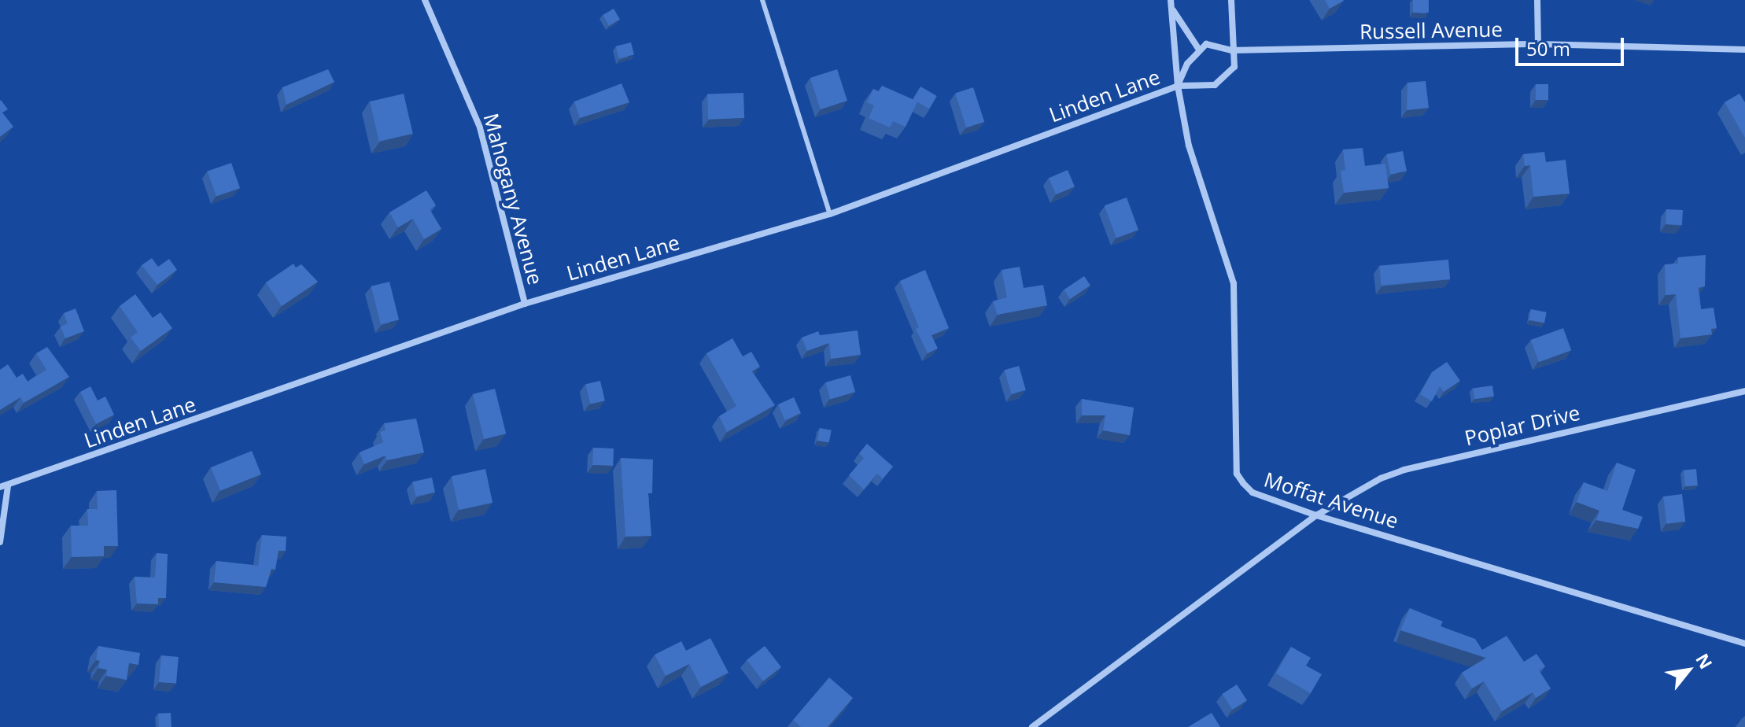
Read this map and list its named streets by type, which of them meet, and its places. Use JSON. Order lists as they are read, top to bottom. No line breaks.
{"streets":{"street":["Russell Avenue","Linden Lane","Mahogany Avenue","Poplar Drive","Moffat Avenue"]},"crossings":[["Russell Avenue","Linden Lane"],["Linden Lane","Mahogany Avenue"],["Linden Lane","Moffat Avenue"],["Poplar Drive","Moffat Avenue"]],"scale_bar":"50 m","north":"top right"}
